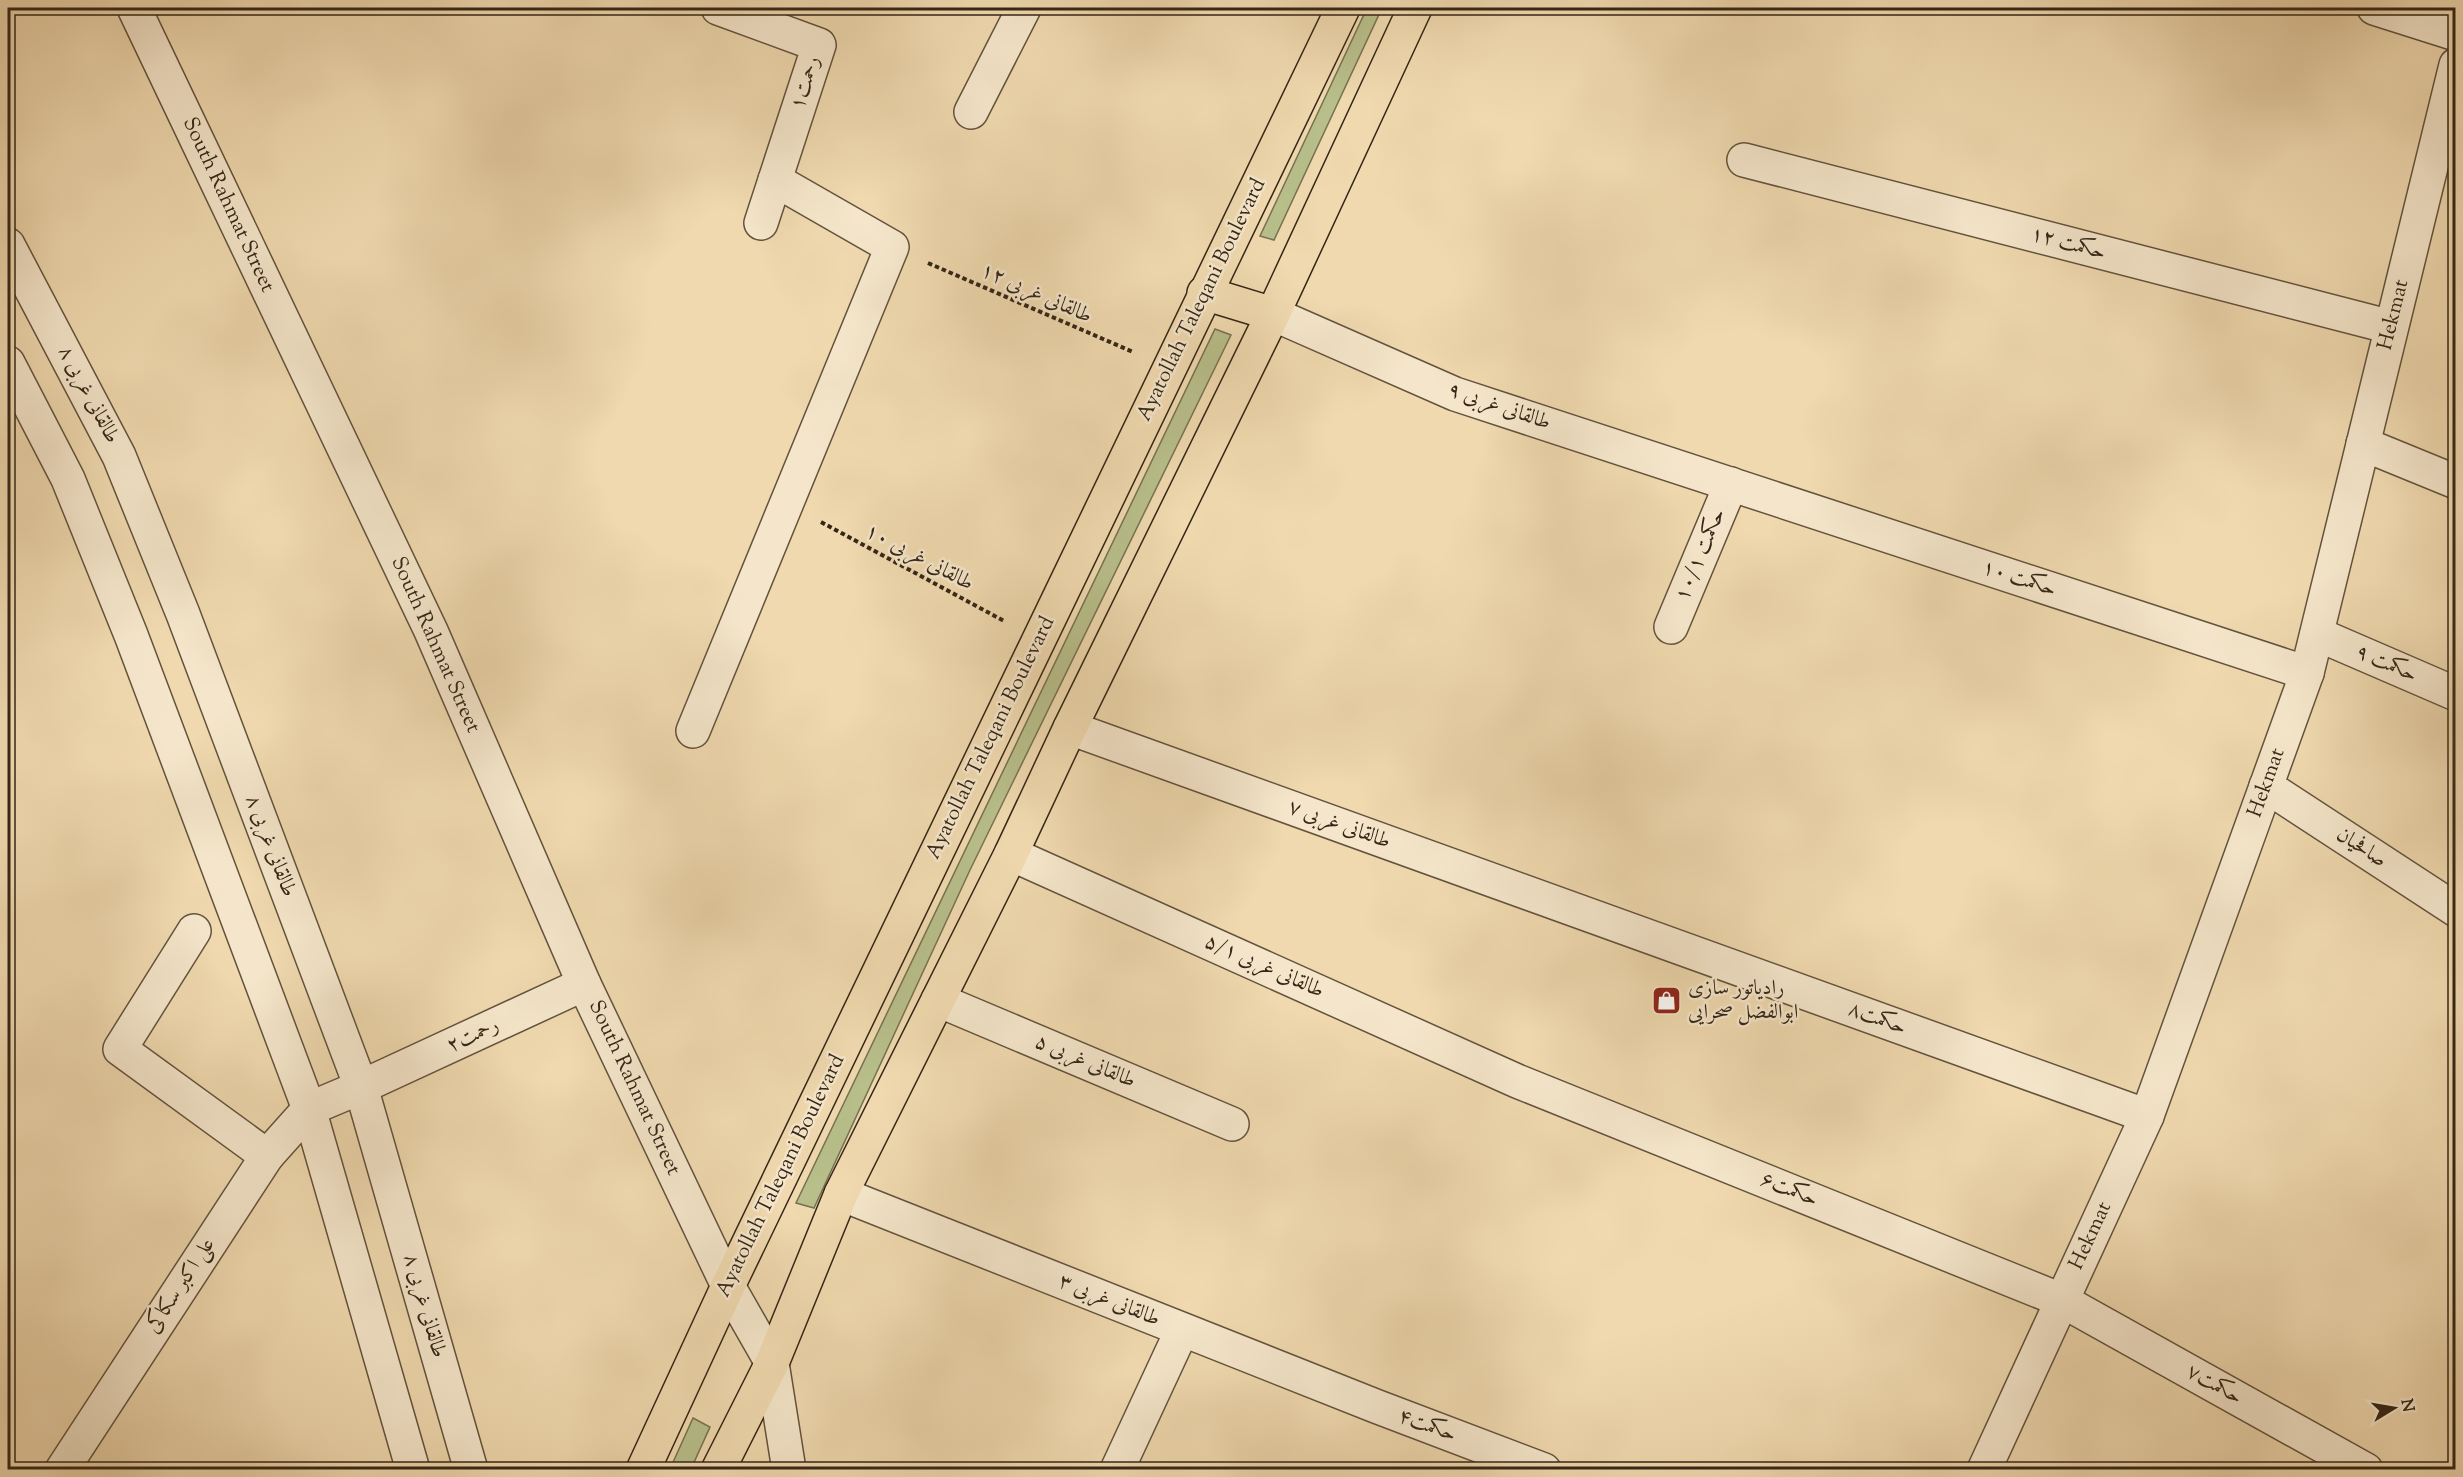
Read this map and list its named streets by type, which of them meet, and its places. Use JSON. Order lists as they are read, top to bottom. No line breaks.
{"streets":{"main road":["Ayatollah Taleqani Boulevard"],"street":["رحمت۱","South Rahmat Street","حکمت ۱۲","Hekmat","طالقانی غربی ۸","طالقانی غربی ۹","حکمت ۱۰/۱","حکمت ۱۰","حکمت ۹","طالقانی غربی ۷","صافحیان","طالقانی غربی ۵/۱","حکمت۸","رحمت۲","طالقانی غربی ۵","حکمت۶","علی اکبر سکاکی","طالقانی غربی ۳","حکمت۷","حکمت۴"],"path":["طالقانی غربی ۱۲","طالقانی غربی ۱۰"]},"crossings":[["South Rahmat Street","Ayatollah Taleqani Boulevard"],["South Rahmat Street","رحمت۲"],["حکمت ۱۲","Hekmat"],["طالقانی غربی ۱۲","Ayatollah Taleqani Boulevard"],["Ayatollah Taleqani Boulevard","طالقانی غربی ۱۰"],["Hekmat","حکمت ۱۰"],["Hekmat","حکمت ۹"],["Hekmat","صافحیان"],["Hekmat","حکمت۸"],["Hekmat","حکمت۶"],["Hekmat","حکمت۷"],["طالقانی غربی ۸","رحمت۲"],["طالقانی غربی ۹","حکمت ۱۰/۱"],["طالقانی غربی ۹","حکمت ۱۰"],["حکمت ۱۰/۱","حکمت ۱۰"],["طالقانی غربی ۷","حکمت۸"],["طالقانی غربی ۵/۱","حکمت۶"],["رحمت۲","علی اکبر سکاکی"],["حکمت۶","حکمت۷"],["طالقانی غربی ۳","حکمت۴"]],"places":{"shop":["رادیاتور سازی ابوالفضل صحرایی"]},"north":"right"}
